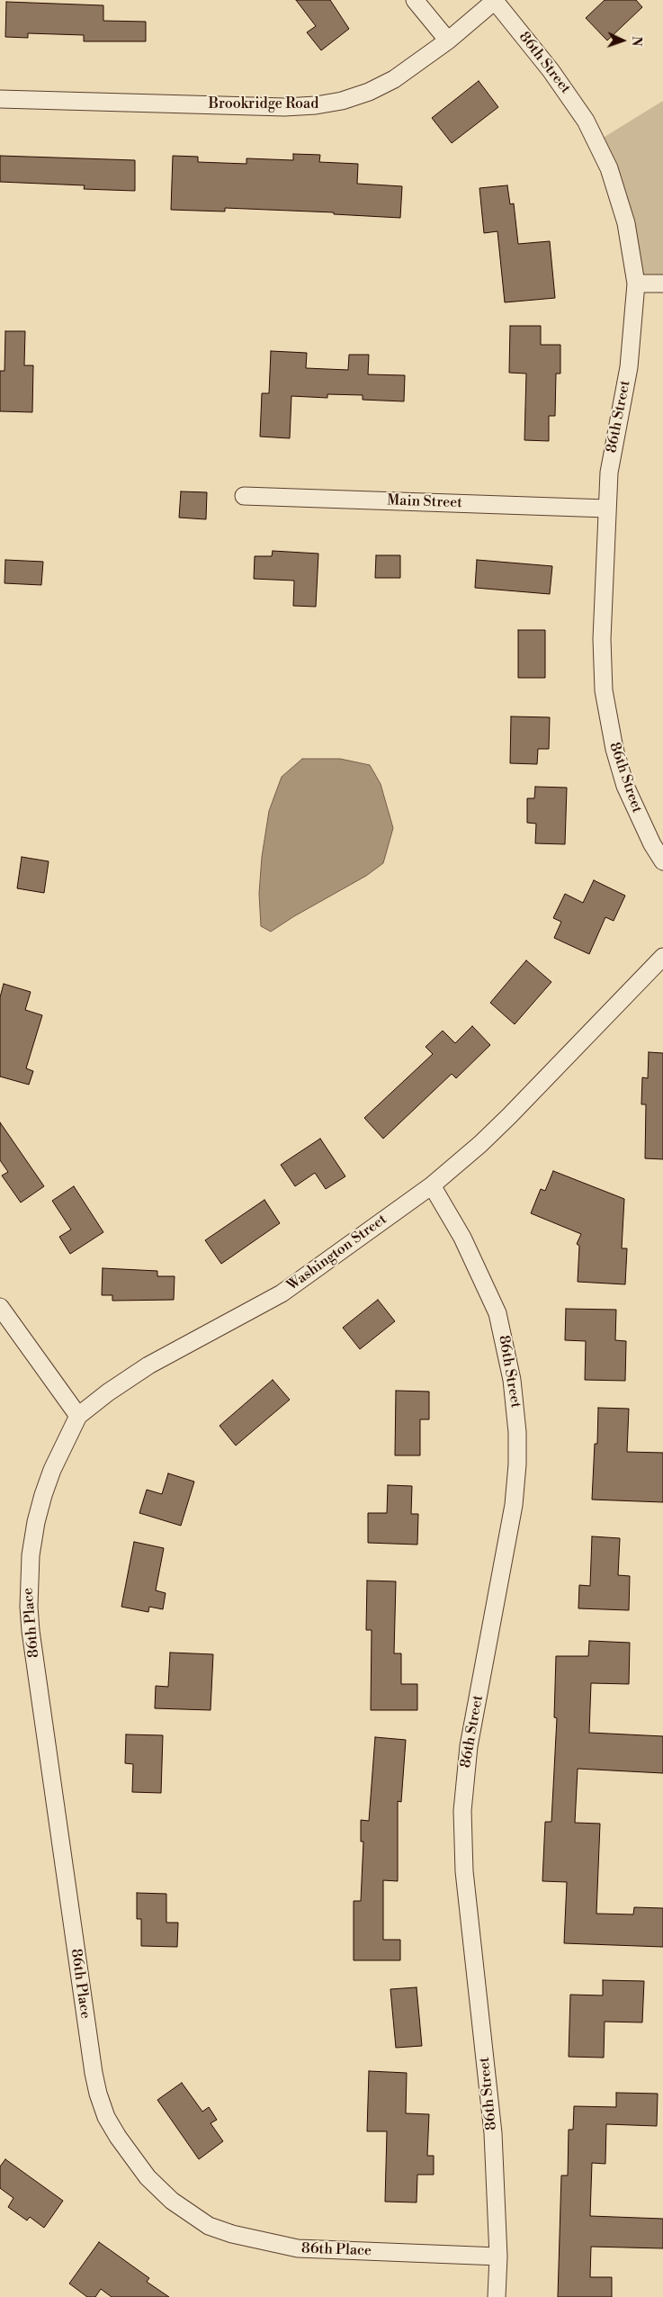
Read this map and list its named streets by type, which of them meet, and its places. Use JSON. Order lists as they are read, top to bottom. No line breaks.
{"streets":{"street":["86th Street","Brookridge Road","Main Street","Washington Street","86th Place"]},"crossings":[["86th Street","Brookridge Road"],["86th Street","Main Street"],["86th Street","Washington Street"],["86th Street","86th Place"],["Washington Street","86th Place"]],"north":"right"}
